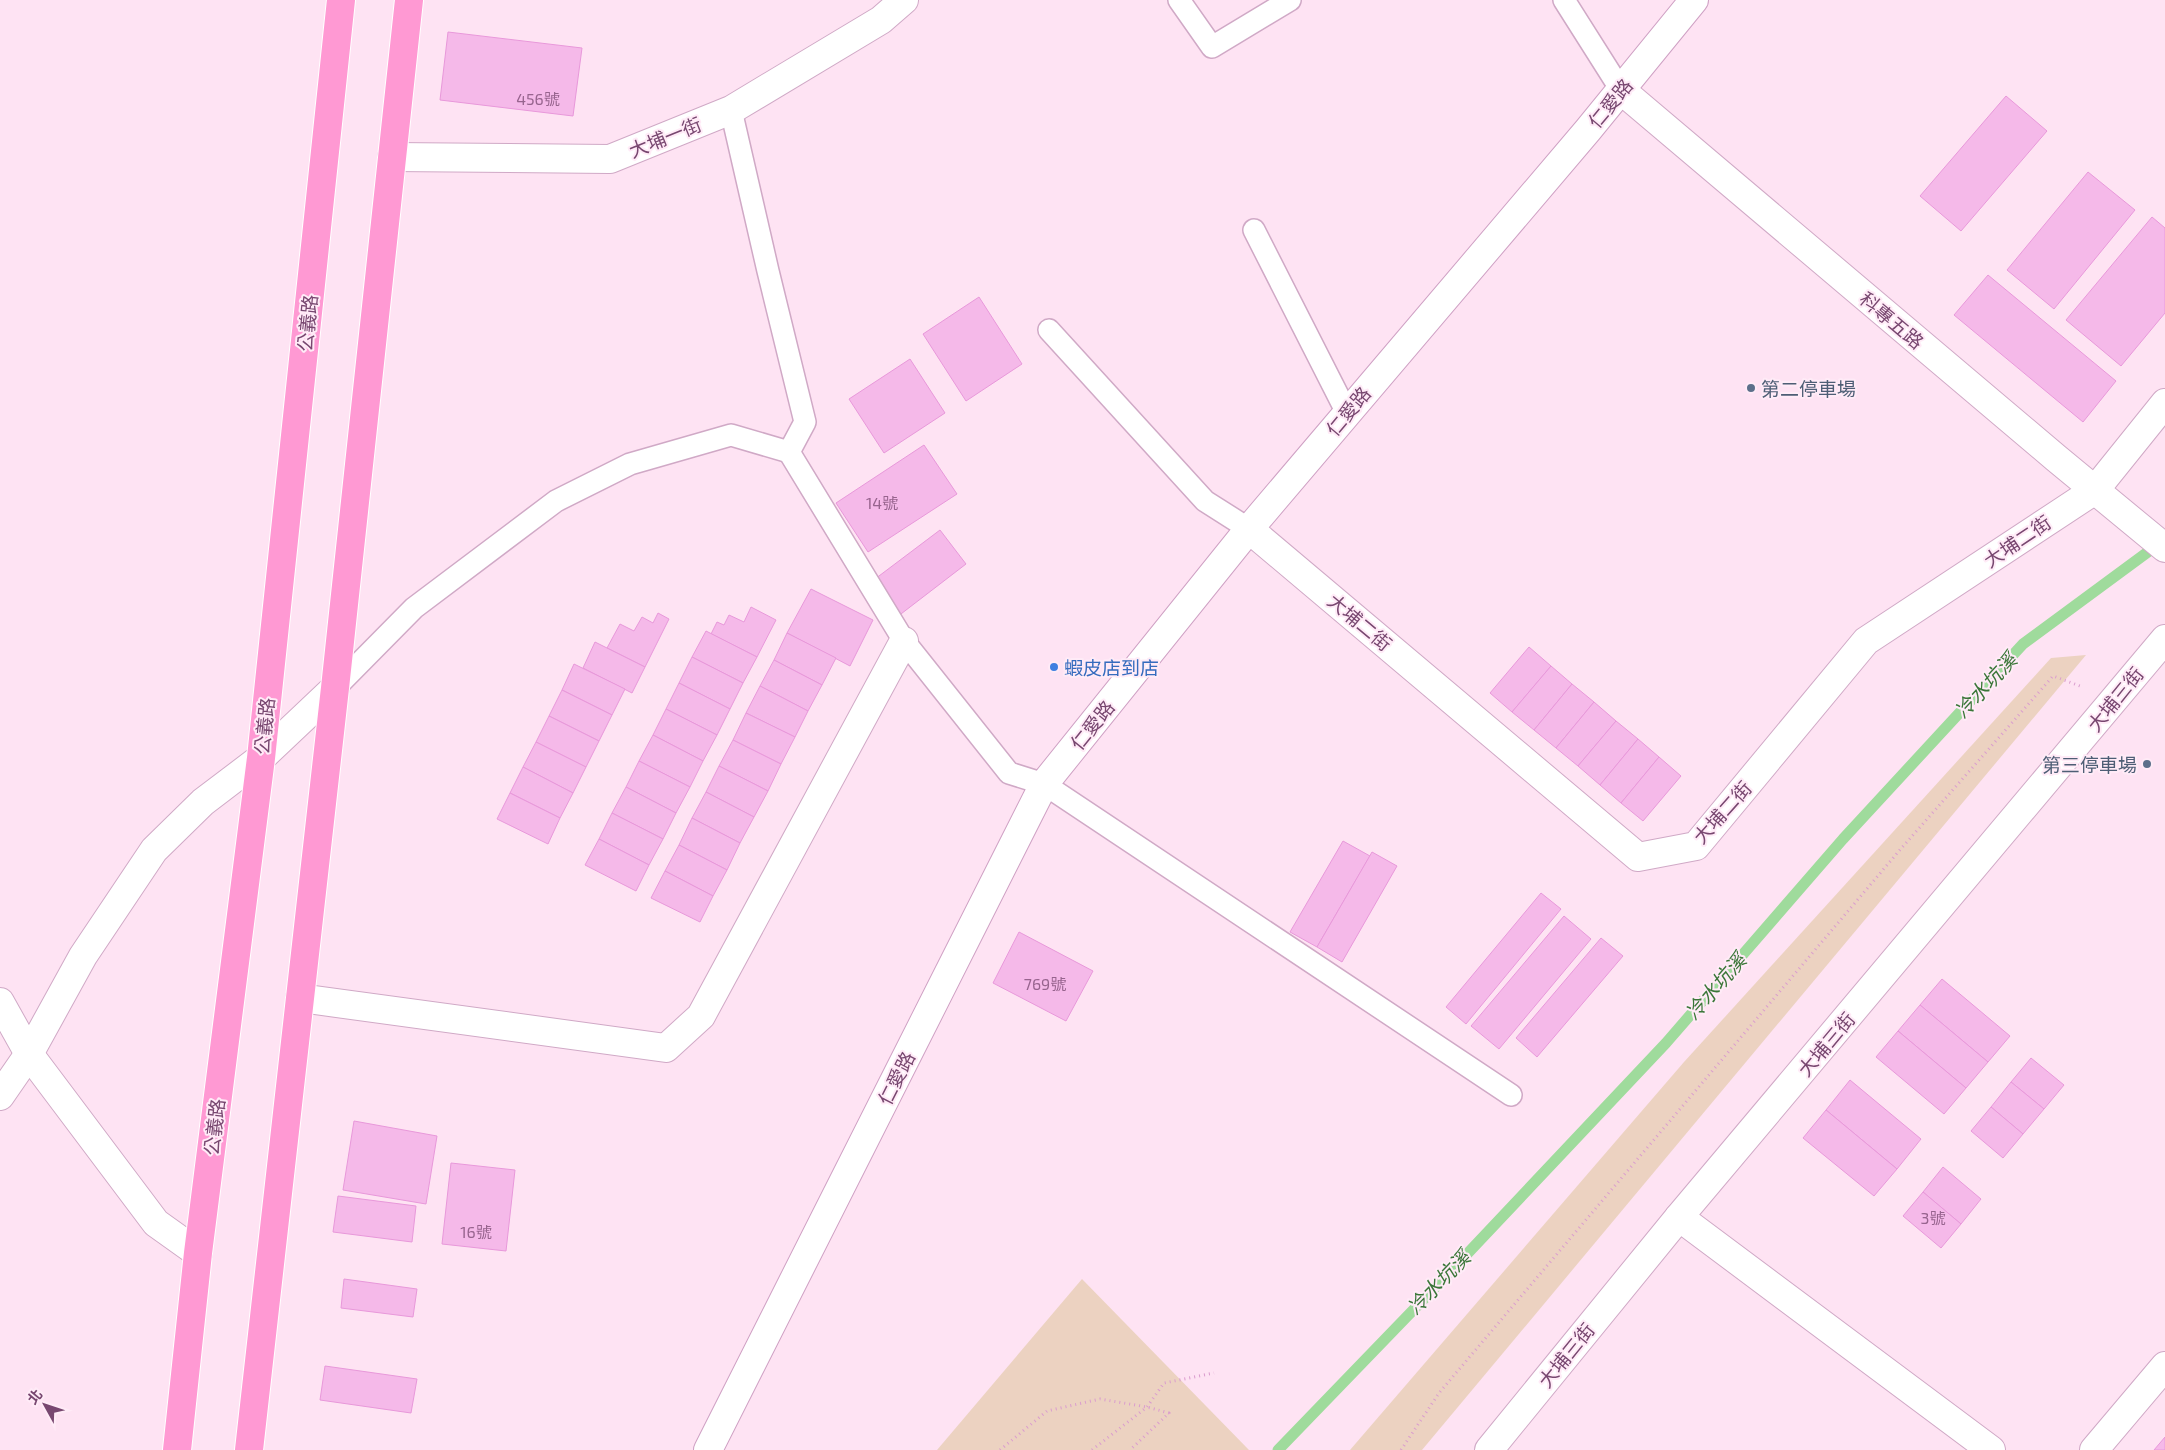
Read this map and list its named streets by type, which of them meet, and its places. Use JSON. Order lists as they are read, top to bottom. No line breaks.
{"streets":{"main road":["公義路"],"street":["仁愛路","大埔一街","科專五路","大埔二街","大埔三街"]},"crossings":[["仁愛路","科專五路"],["仁愛路","大埔二街"],["科專五路","大埔二街"]],"water":["冷水坑溪"],"places":["第二停車場","蝦皮店到店","第三停車場"],"house_numbers":["456號","14號","769號","3號","16號"],"north":"top left"}
